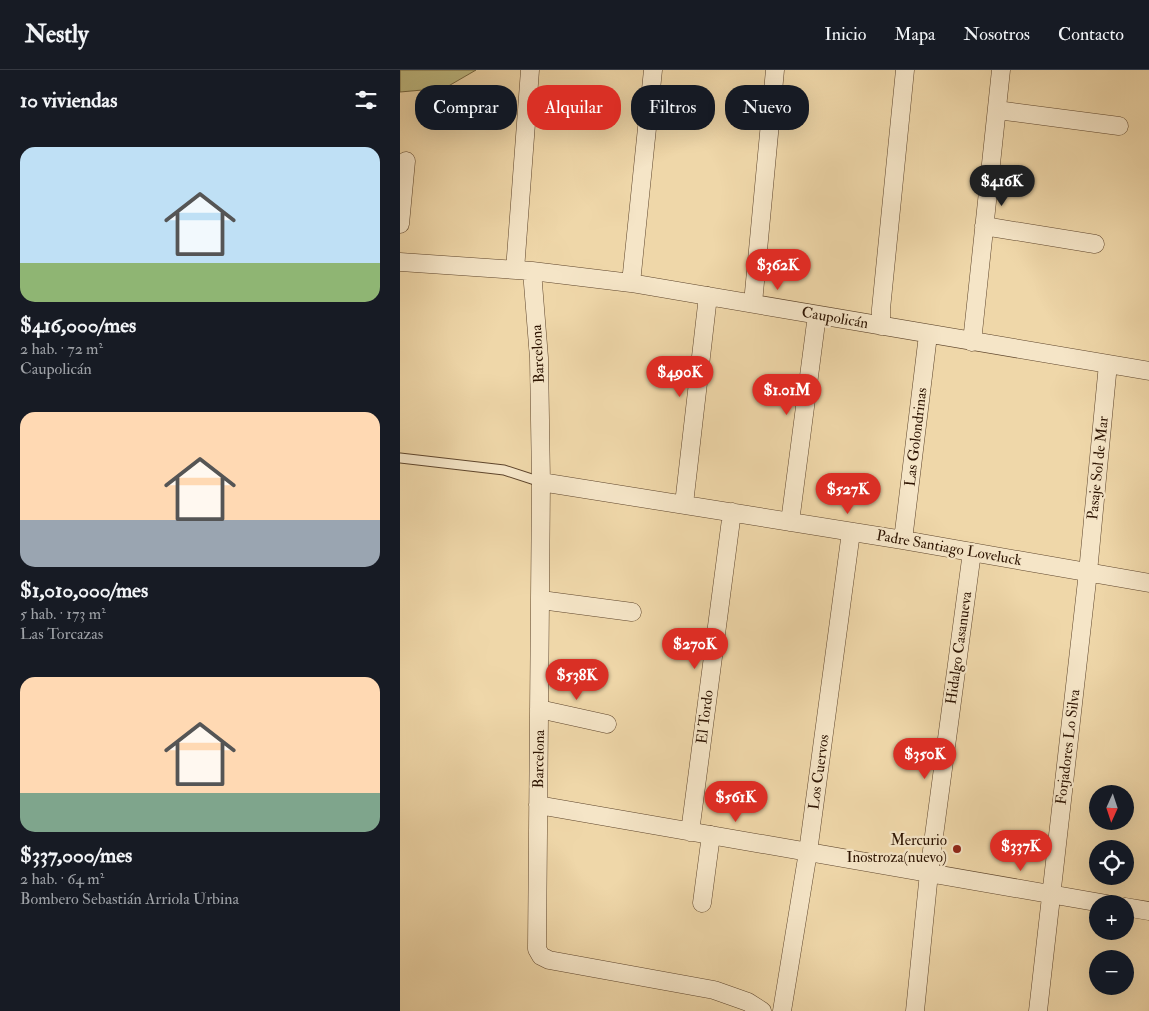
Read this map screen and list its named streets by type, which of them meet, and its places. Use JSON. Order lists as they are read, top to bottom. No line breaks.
{"streets":{"street":["Caupolicán","Barcelona","Las Golondrinas","Pasaje Sol de Mar","Padre Santiago Loveluck","Hidalgo Casanueva","El Tordo","Forjadores Lo Silva","Los Cuervos"]},"crossings":[["Caupolicán","Barcelona"],["Caupolicán","Las Golondrinas"],["Caupolicán","Pasaje Sol de Mar"],["Barcelona","Padre Santiago Loveluck"],["Las Golondrinas","Padre Santiago Loveluck"],["Pasaje Sol de Mar","Padre Santiago Loveluck"],["Pasaje Sol de Mar","Forjadores Lo Silva"],["Padre Santiago Loveluck","Hidalgo Casanueva"],["Padre Santiago Loveluck","El Tordo"],["Padre Santiago Loveluck","Forjadores Lo Silva"],["Padre Santiago Loveluck","Los Cuervos"]],"places":["Mercurio Inostroza(nuevo)"],"north":"bottom","page":{"header":"Nestly","nav":["Inicio","Mapa","Nosotros","Contacto"],"heading":"10 viviendas","chip":["Comprar","Alquilar","Filtros","Nuevo"],"list":[{"name":"$416,000/mes","note":"2 hab. · 72 m² · Caupolicán"},{"name":"$1,010,000/mes","note":"5 hab. · 173 m² · Las Torcazas"},{"name":"$337,000/mes","note":"2 hab. · 64 m² · Bombero Sebastián Arriola Urbina"}],"price":["$416K","$362K","$490K","$1.01M","$527K","$270K","$538K","$350K","$561K","$337K"],"map_buttons":["+","−"]}}
